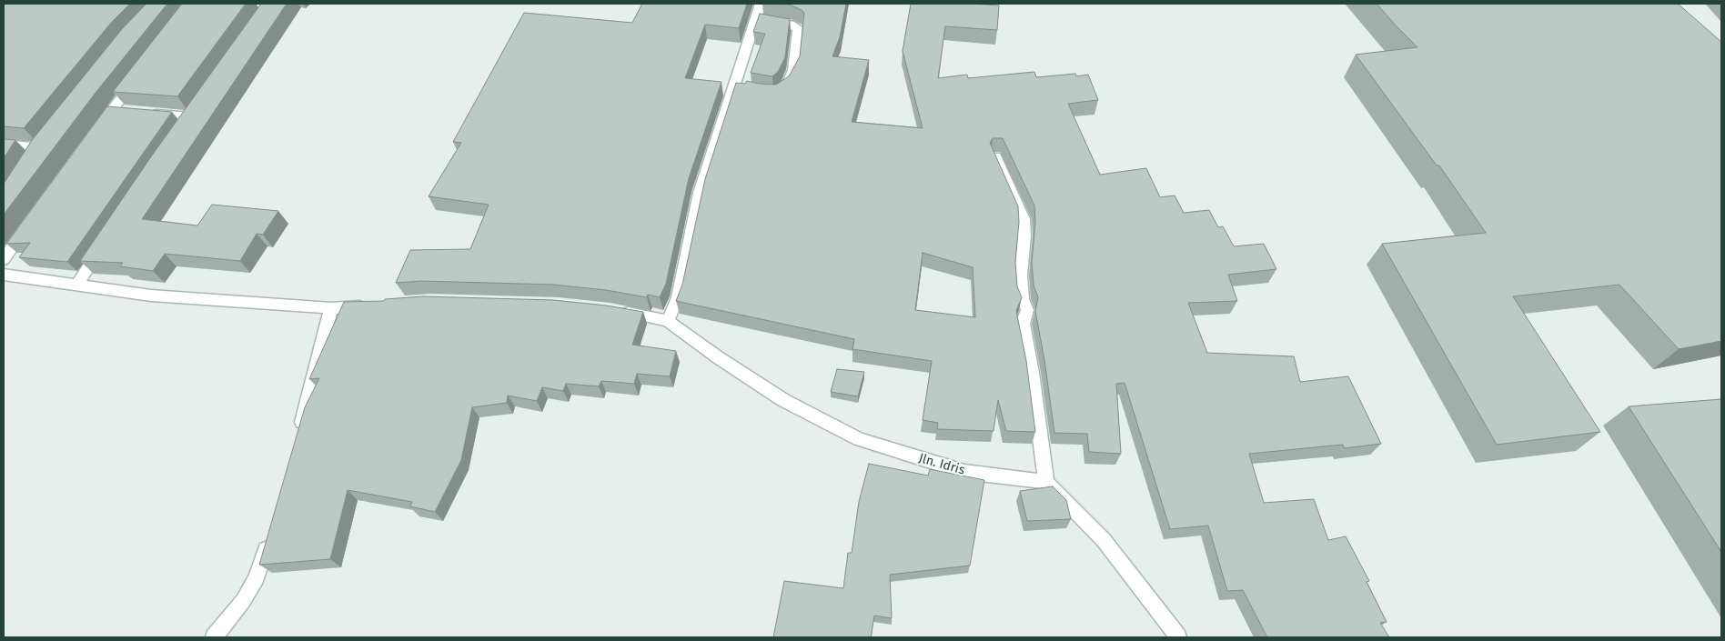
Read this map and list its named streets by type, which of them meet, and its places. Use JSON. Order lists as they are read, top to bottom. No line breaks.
{"streets":{"street":["Jln. Idris"]}}
